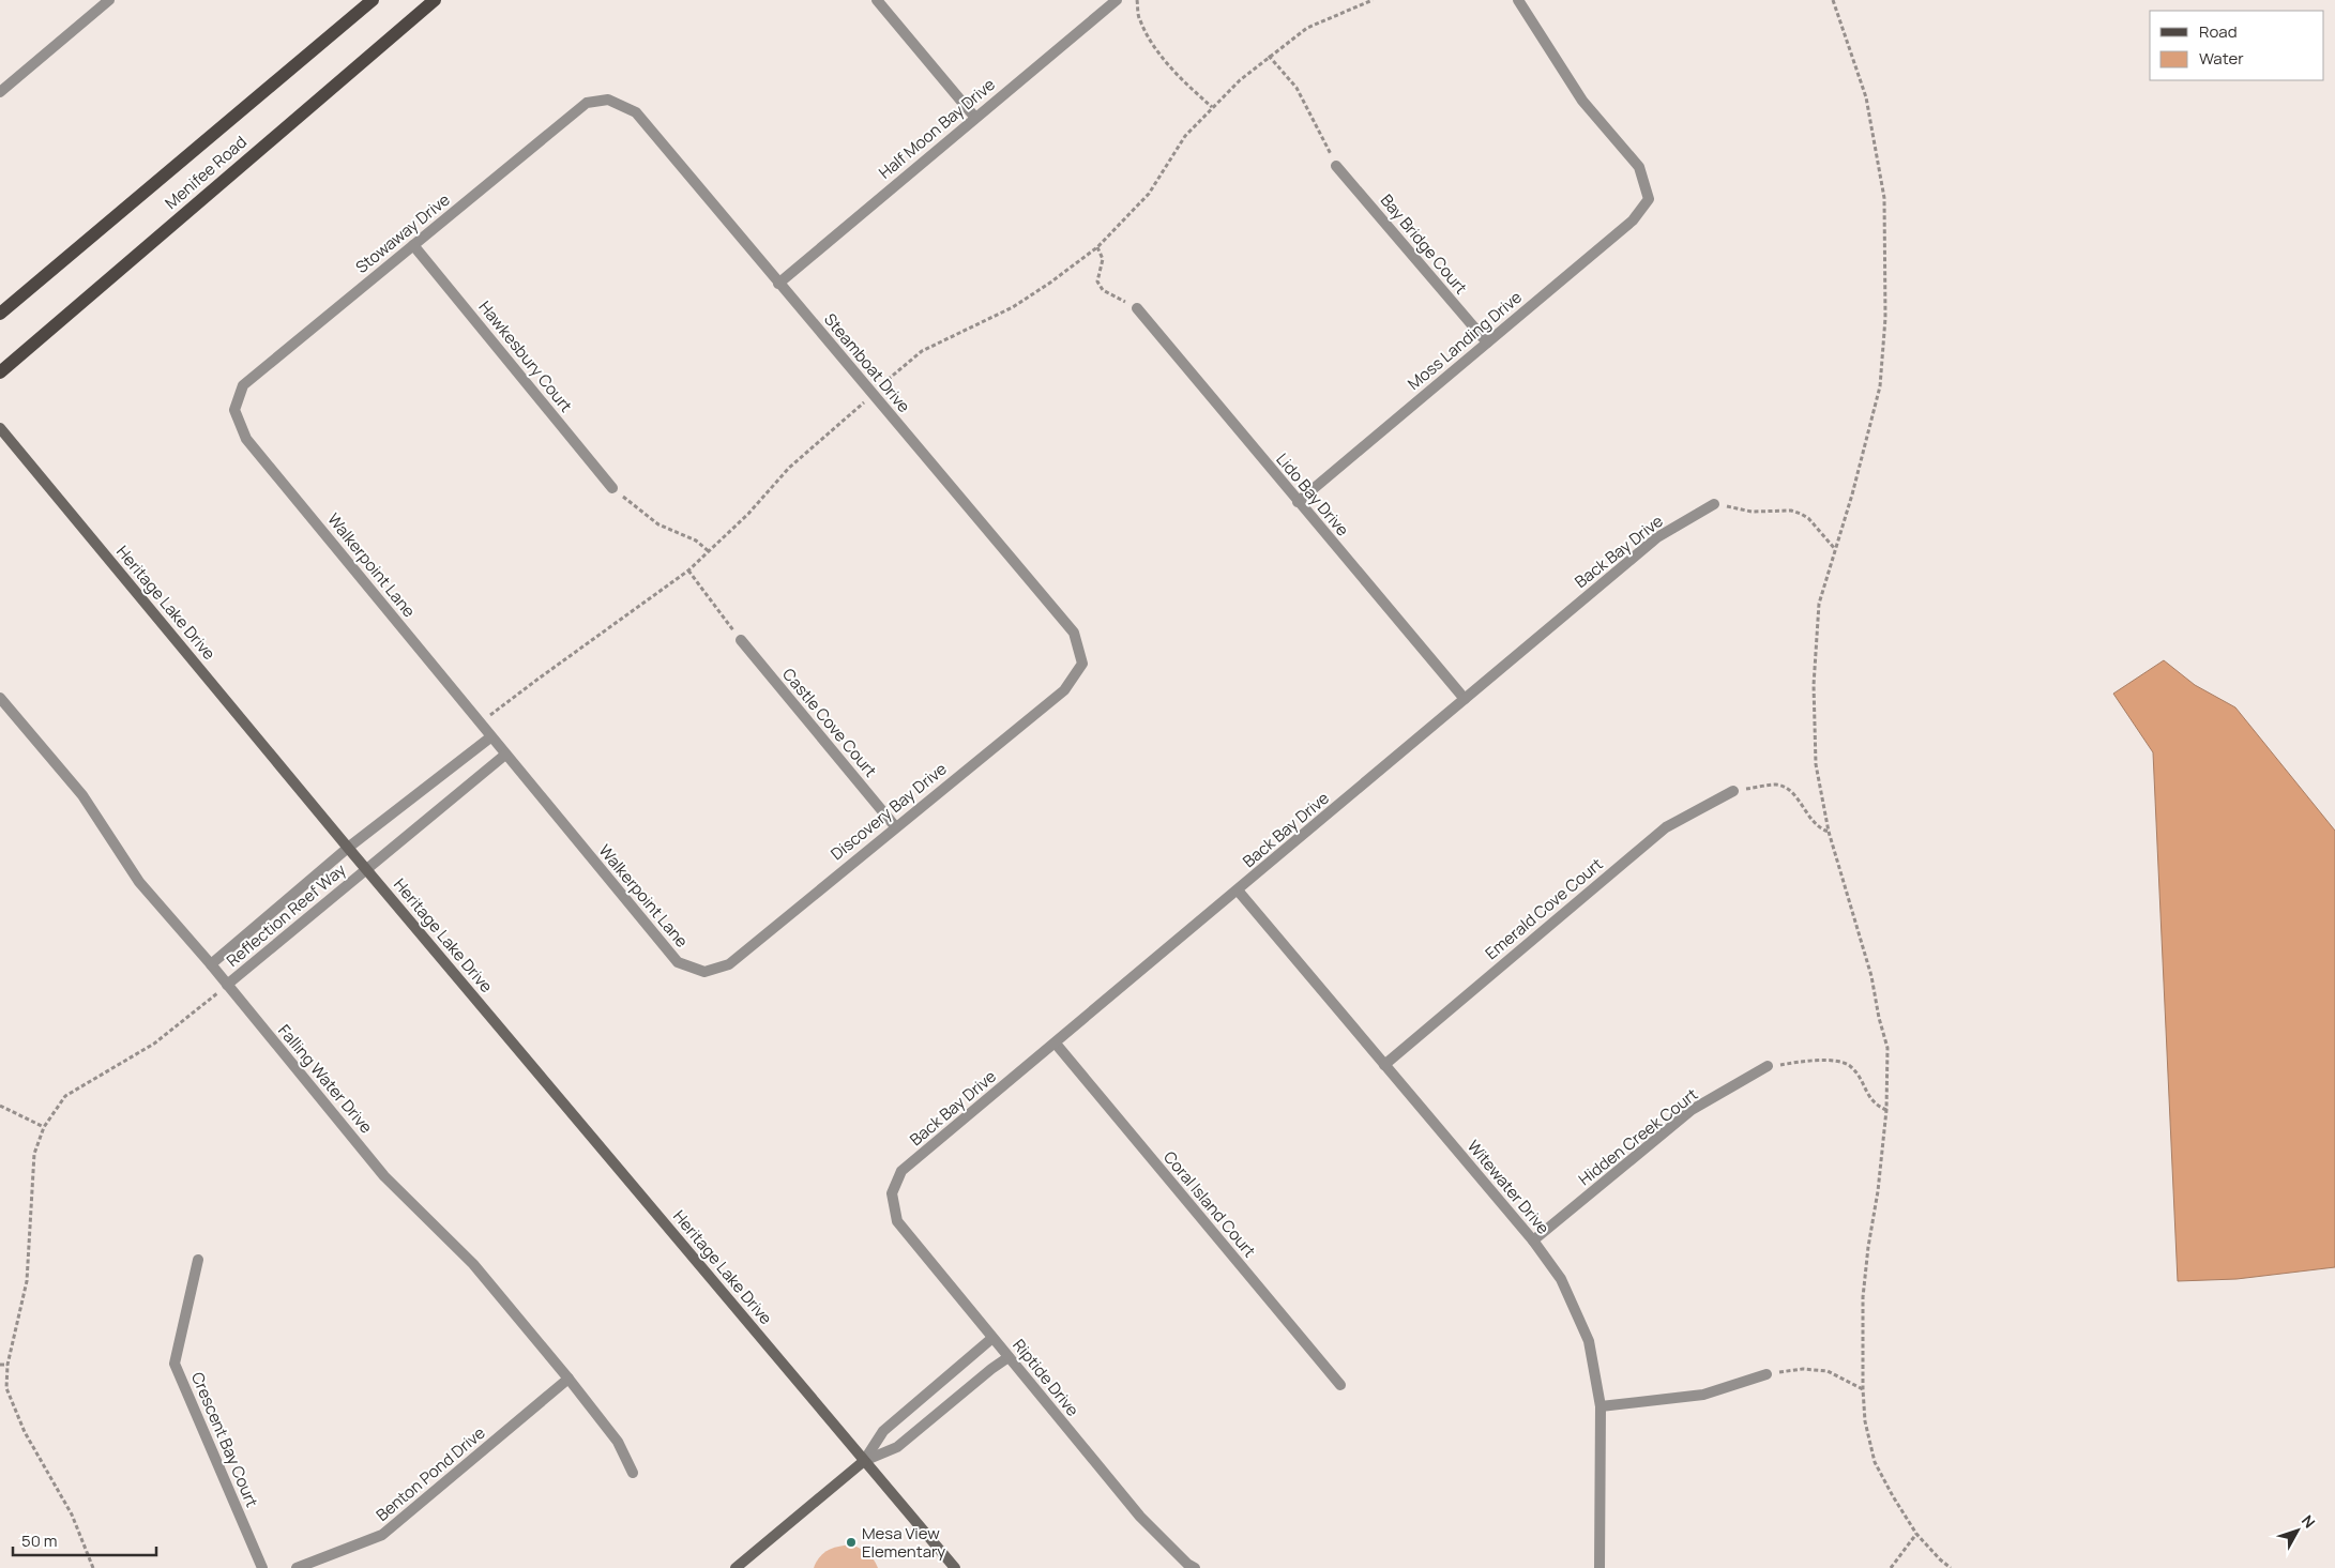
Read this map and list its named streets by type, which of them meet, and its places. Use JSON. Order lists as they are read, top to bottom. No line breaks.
{"streets":{"main road":["Menifee Road"],"street":["Half Moon Bay Drive","Stowaway Drive","Bay Bridge Court","Moss Landing Drive","Hawkesbury Court","Steamboat Drive","Lido Bay Drive","Back Bay Drive","Walkerpoint Lane","Heritage Lake Drive","Castle Cove Court","Discovery Bay Drive","Emerald Cove Court","Reflection Reef Way","Falling Water Drive","Hidden Creek Court","Witewater Drive","Coral Island Court","Riptide Drive","Crescent Bay Court","Benton Pond Drive"]},"crossings":[["Half Moon Bay Drive","Steamboat Drive"],["Stowaway Drive","Hawkesbury Court"],["Stowaway Drive","Steamboat Drive"],["Stowaway Drive","Walkerpoint Lane"],["Bay Bridge Court","Moss Landing Drive"],["Moss Landing Drive","Lido Bay Drive"],["Steamboat Drive","Discovery Bay Drive"],["Lido Bay Drive","Back Bay Drive"],["Back Bay Drive","Witewater Drive"],["Back Bay Drive","Coral Island Court"],["Back Bay Drive","Riptide Drive"],["Walkerpoint Lane","Discovery Bay Drive"],["Heritage Lake Drive","Reflection Reef Way"],["Castle Cove Court","Discovery Bay Drive"],["Emerald Cove Court","Witewater Drive"],["Reflection Reef Way","Falling Water Drive"],["Falling Water Drive","Benton Pond Drive"],["Hidden Creek Court","Witewater Drive"]],"places":["Mesa View Elementary"],"legend":["Road","Water"],"scale_bar":"50 m","north":"top right"}
